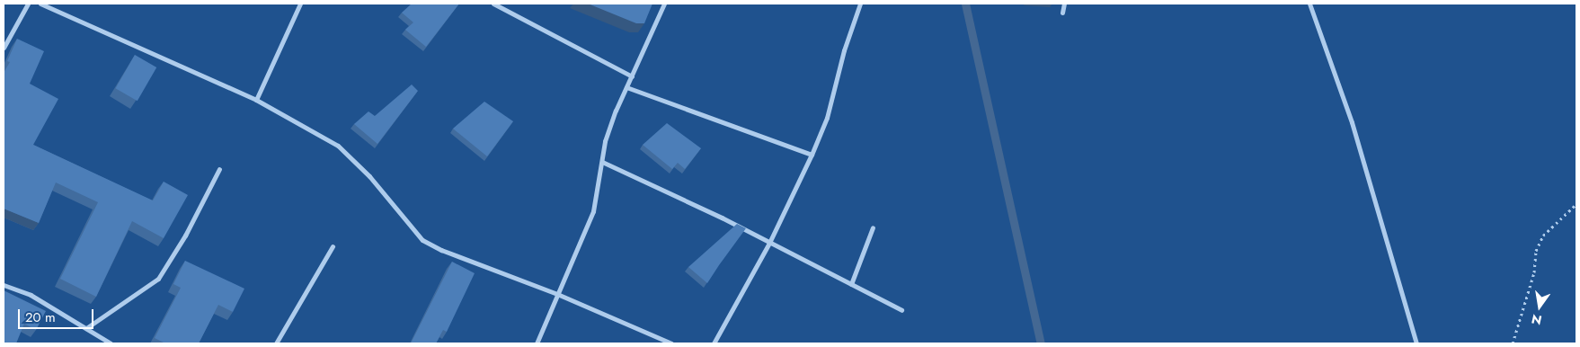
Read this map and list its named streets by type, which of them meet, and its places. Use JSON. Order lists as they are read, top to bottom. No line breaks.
{"scale_bar":"20 m","north":"bottom"}
